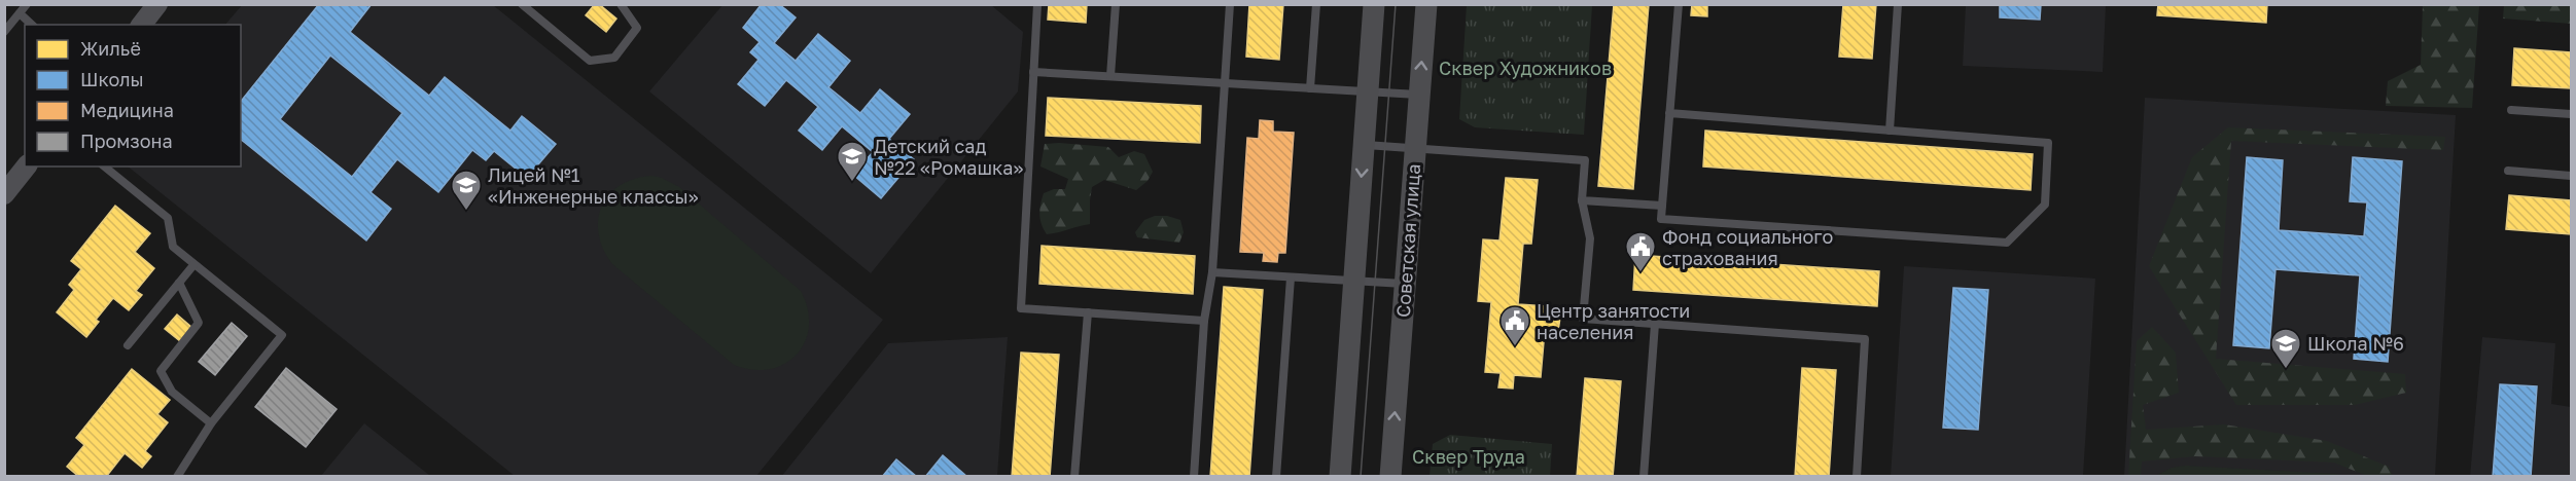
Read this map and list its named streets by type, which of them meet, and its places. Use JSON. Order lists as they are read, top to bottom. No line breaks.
{"streets":{"main road":["Советская улица"]},"parks":["Сквер Художников","Сквер Труда"],"places":{"school or university":["Детский сад №22 «Ромашка»","Лицей №1 «Инженерные классы»","Школа №6"],"public building":["Фонд социального страхования","Центр занятости населения"]},"legend":["Жильё","Школы","Медицина","Промзона"]}
